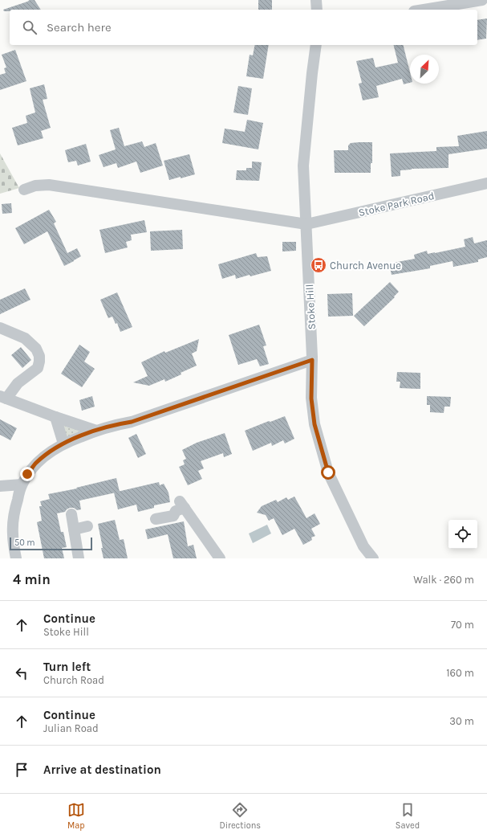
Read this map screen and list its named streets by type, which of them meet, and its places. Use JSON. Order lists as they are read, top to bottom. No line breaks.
{"streets":{"street":["Stoke Park Road","Stoke Hill"]},"crossings":[["Stoke Park Road","Stoke Hill"]],"places":{"bus stop":["Church Avenue"]},"scale_bar":"50 m","north":"top right","page":{"search":"Search here","scale":"50 m","heading":["4 min","Walk · 260 m"],"list":[["Continue","Stoke Hill","70 m"],["Turn left","Church Road","160 m"],["Continue","Julian Road","30 m"],"Arrive at destination"],"nav":["Map","Directions","Saved"]}}
